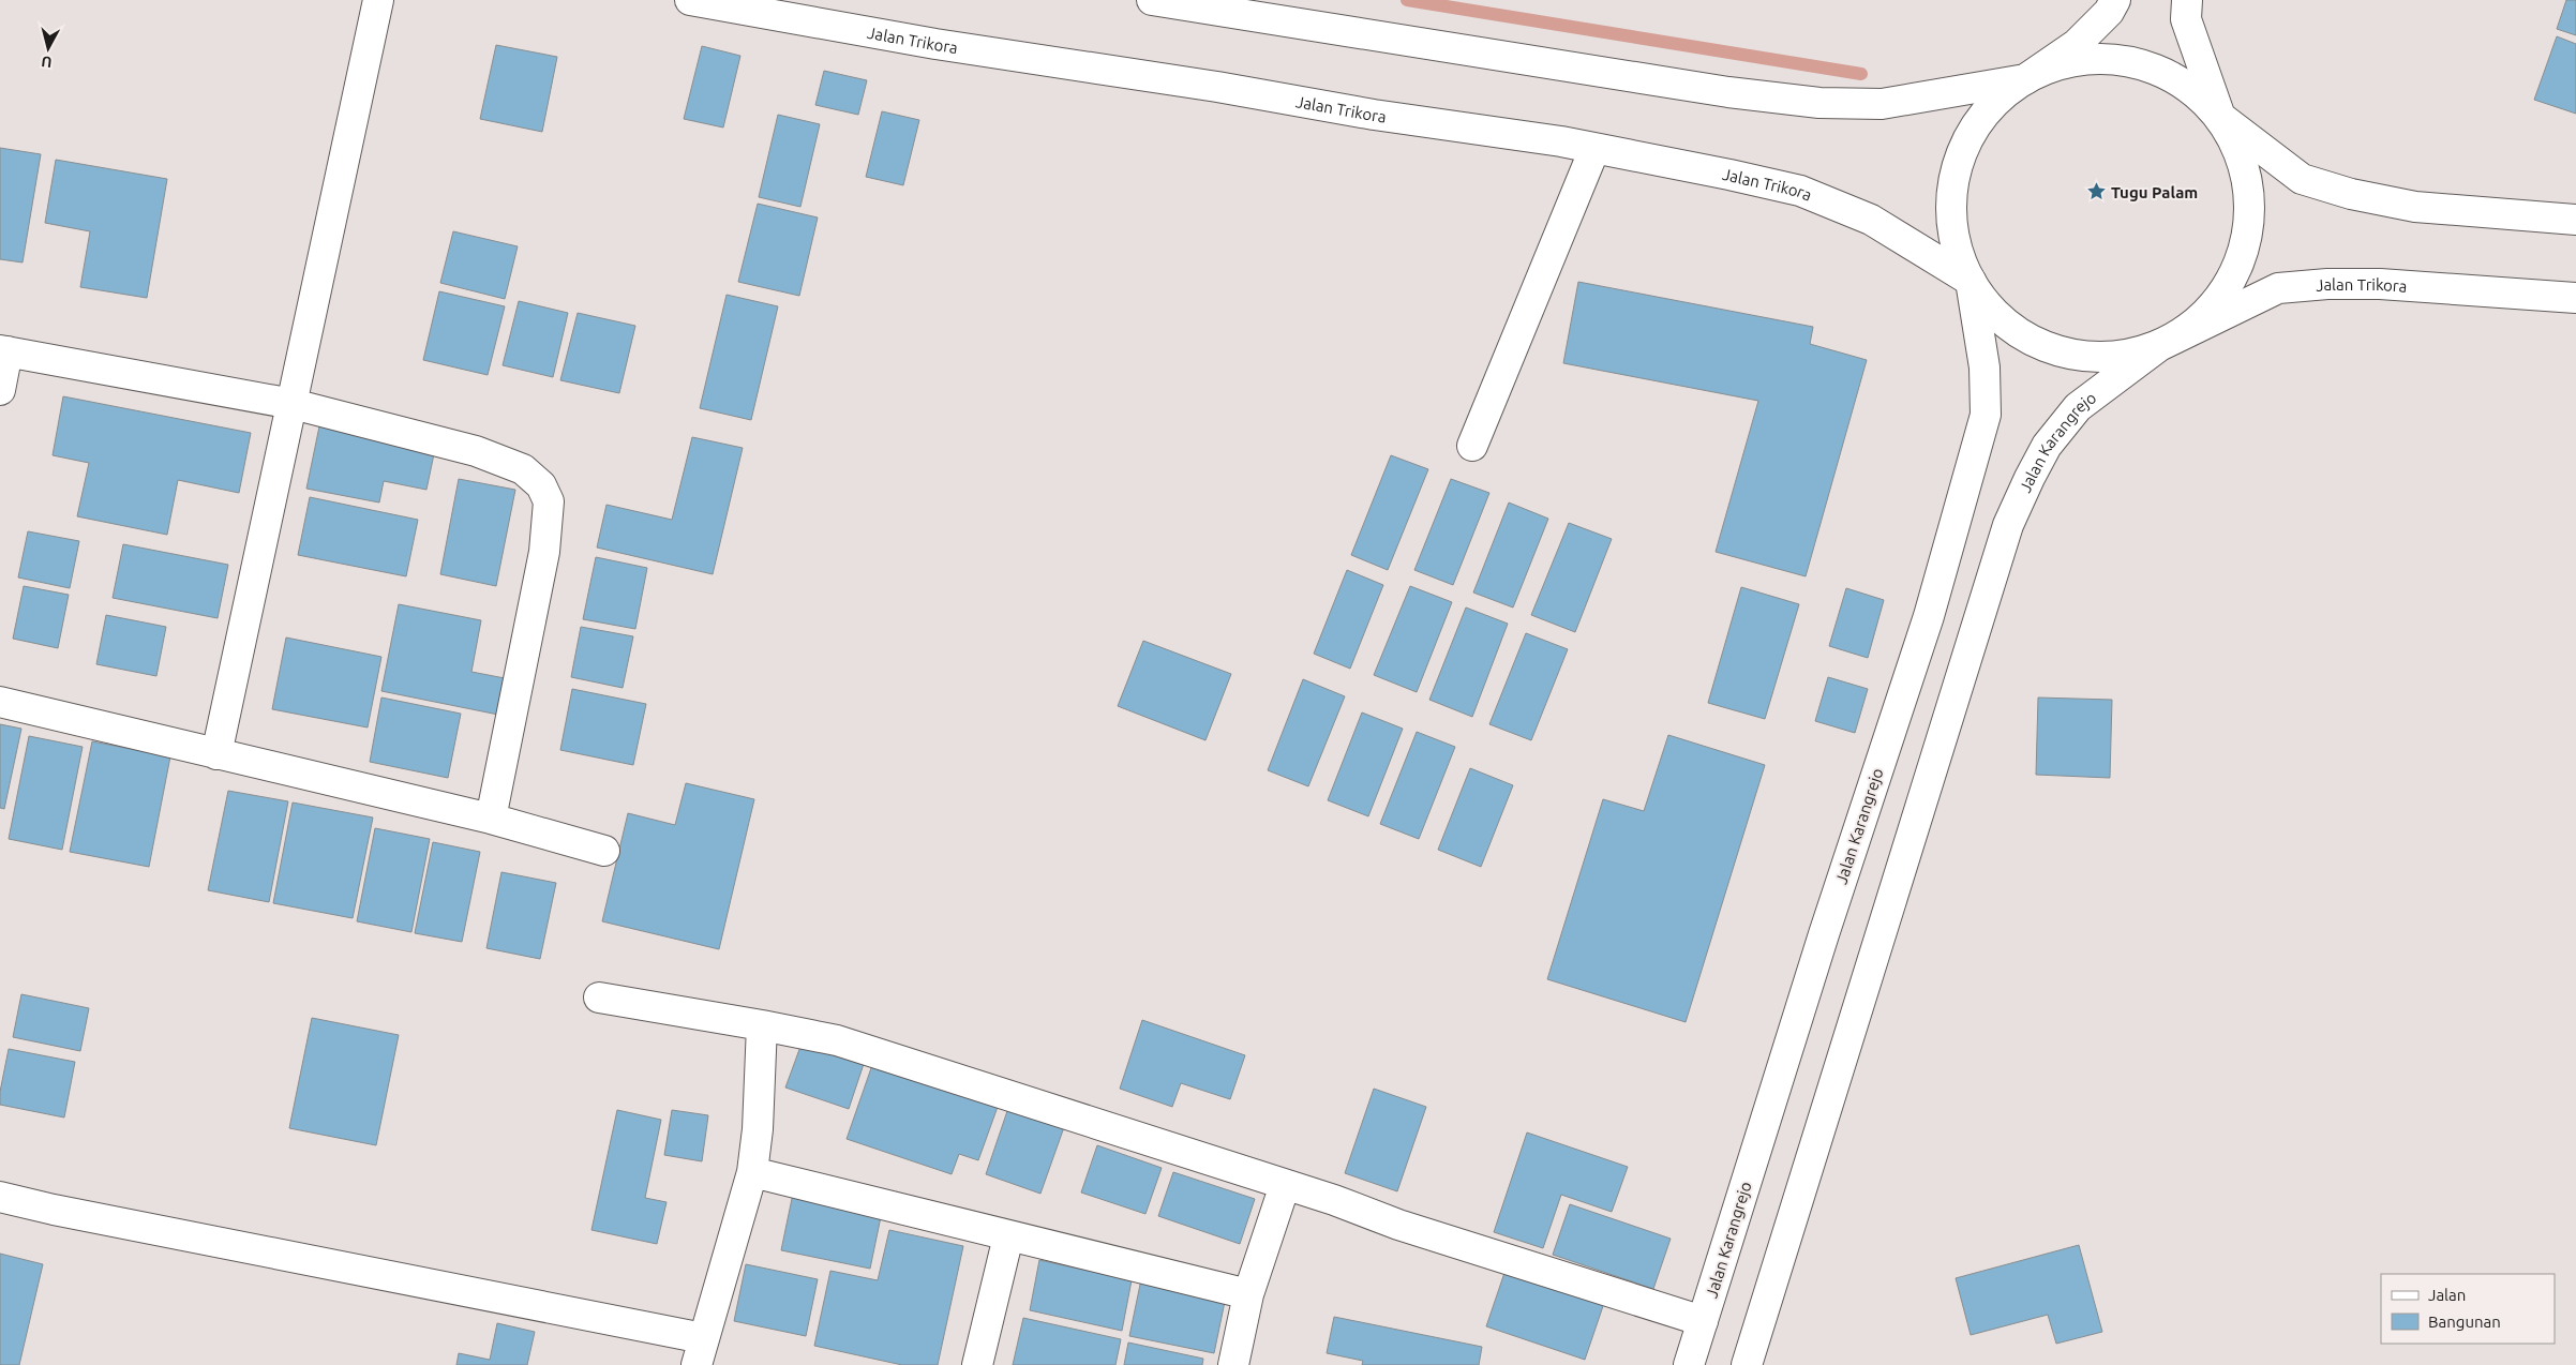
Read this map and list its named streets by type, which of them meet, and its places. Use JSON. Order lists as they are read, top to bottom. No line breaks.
{"streets":{"main road":["Jalan Trikora","Jalan Karangrejo"]},"crossings":[["Jalan Trikora","Jalan Karangrejo"]],"places":{"place":["Tugu Palam"]},"legend":["Jalan","Bangunan"],"north":"bottom"}
